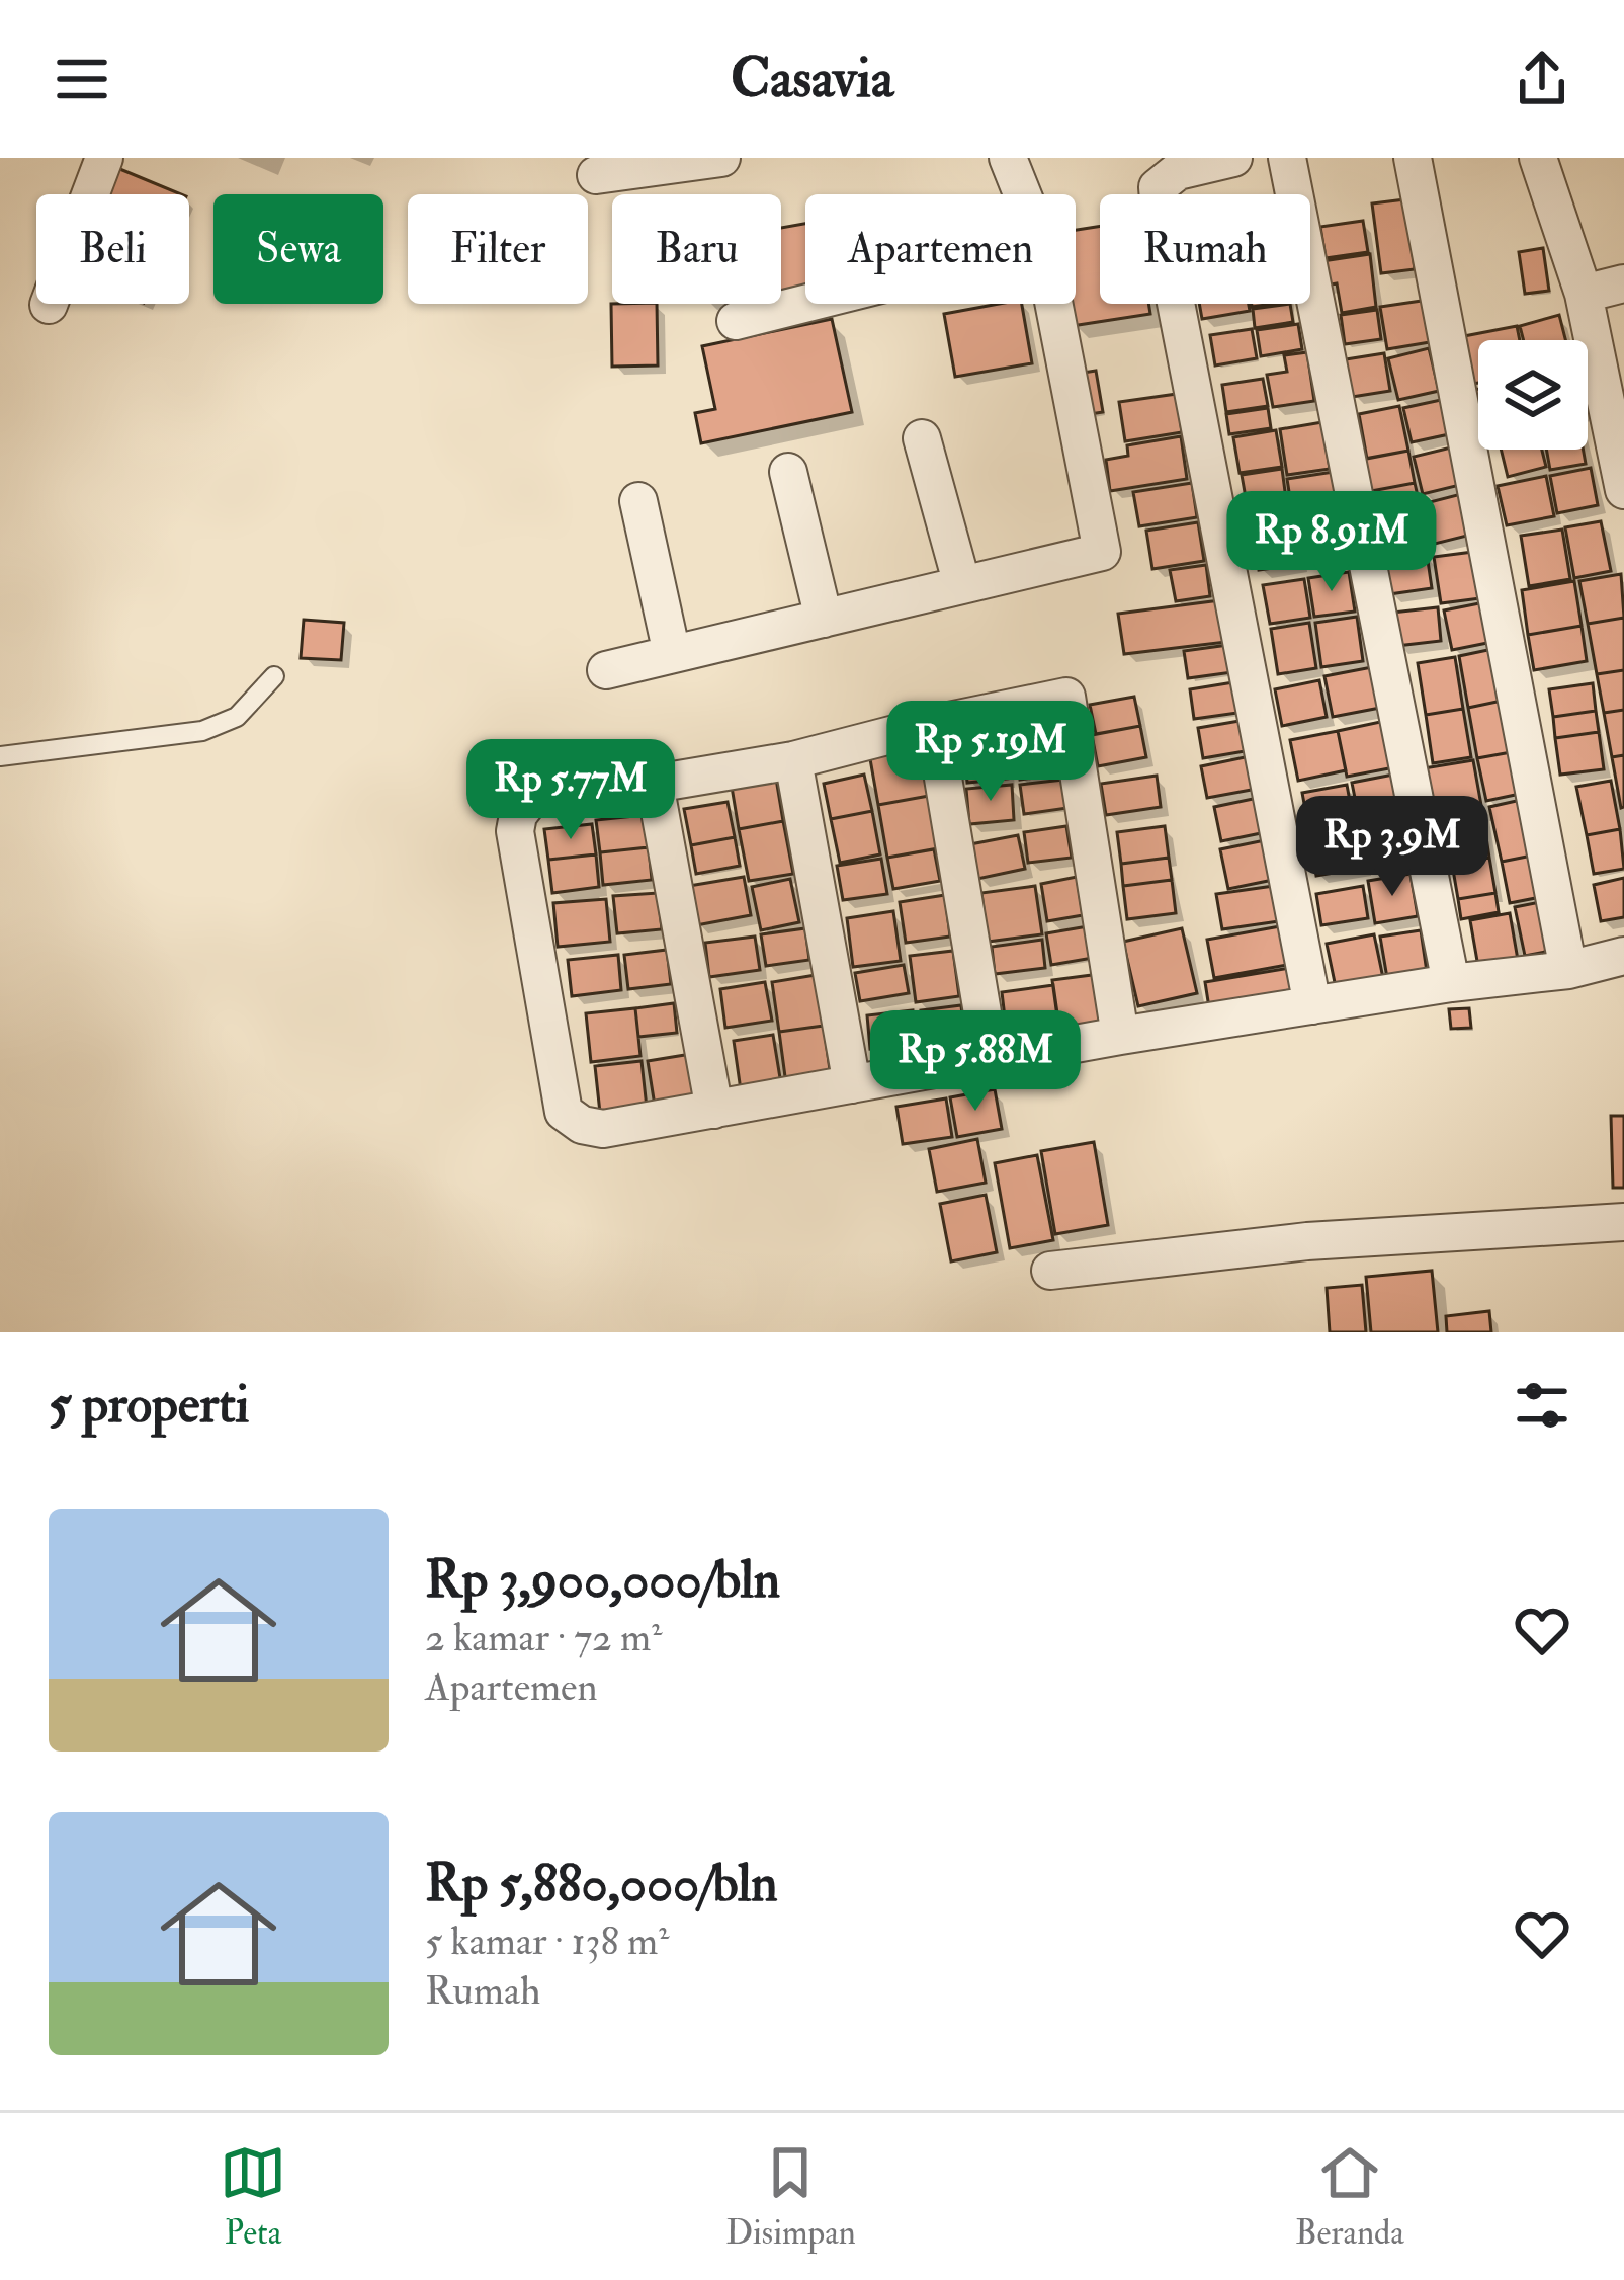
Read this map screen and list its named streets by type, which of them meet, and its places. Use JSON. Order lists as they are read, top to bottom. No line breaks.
{"page":{"header":"Casavia","chip":["Beli","Sewa","Filter","Baru","Apartemen","Rumah"],"price":["Rp 8.91M","Rp 5.19M","Rp 5.77M","Rp 3.9M","Rp 5.88M"],"heading":"5 properti","list":[{"name":"Rp 3,900,000/bln","note":"2 kamar · 72 m² · Apartemen"},{"name":"Rp 5,880,000/bln","note":"5 kamar · 138 m² · Rumah"}],"tabs":["Peta","Disimpan","Beranda"]}}
